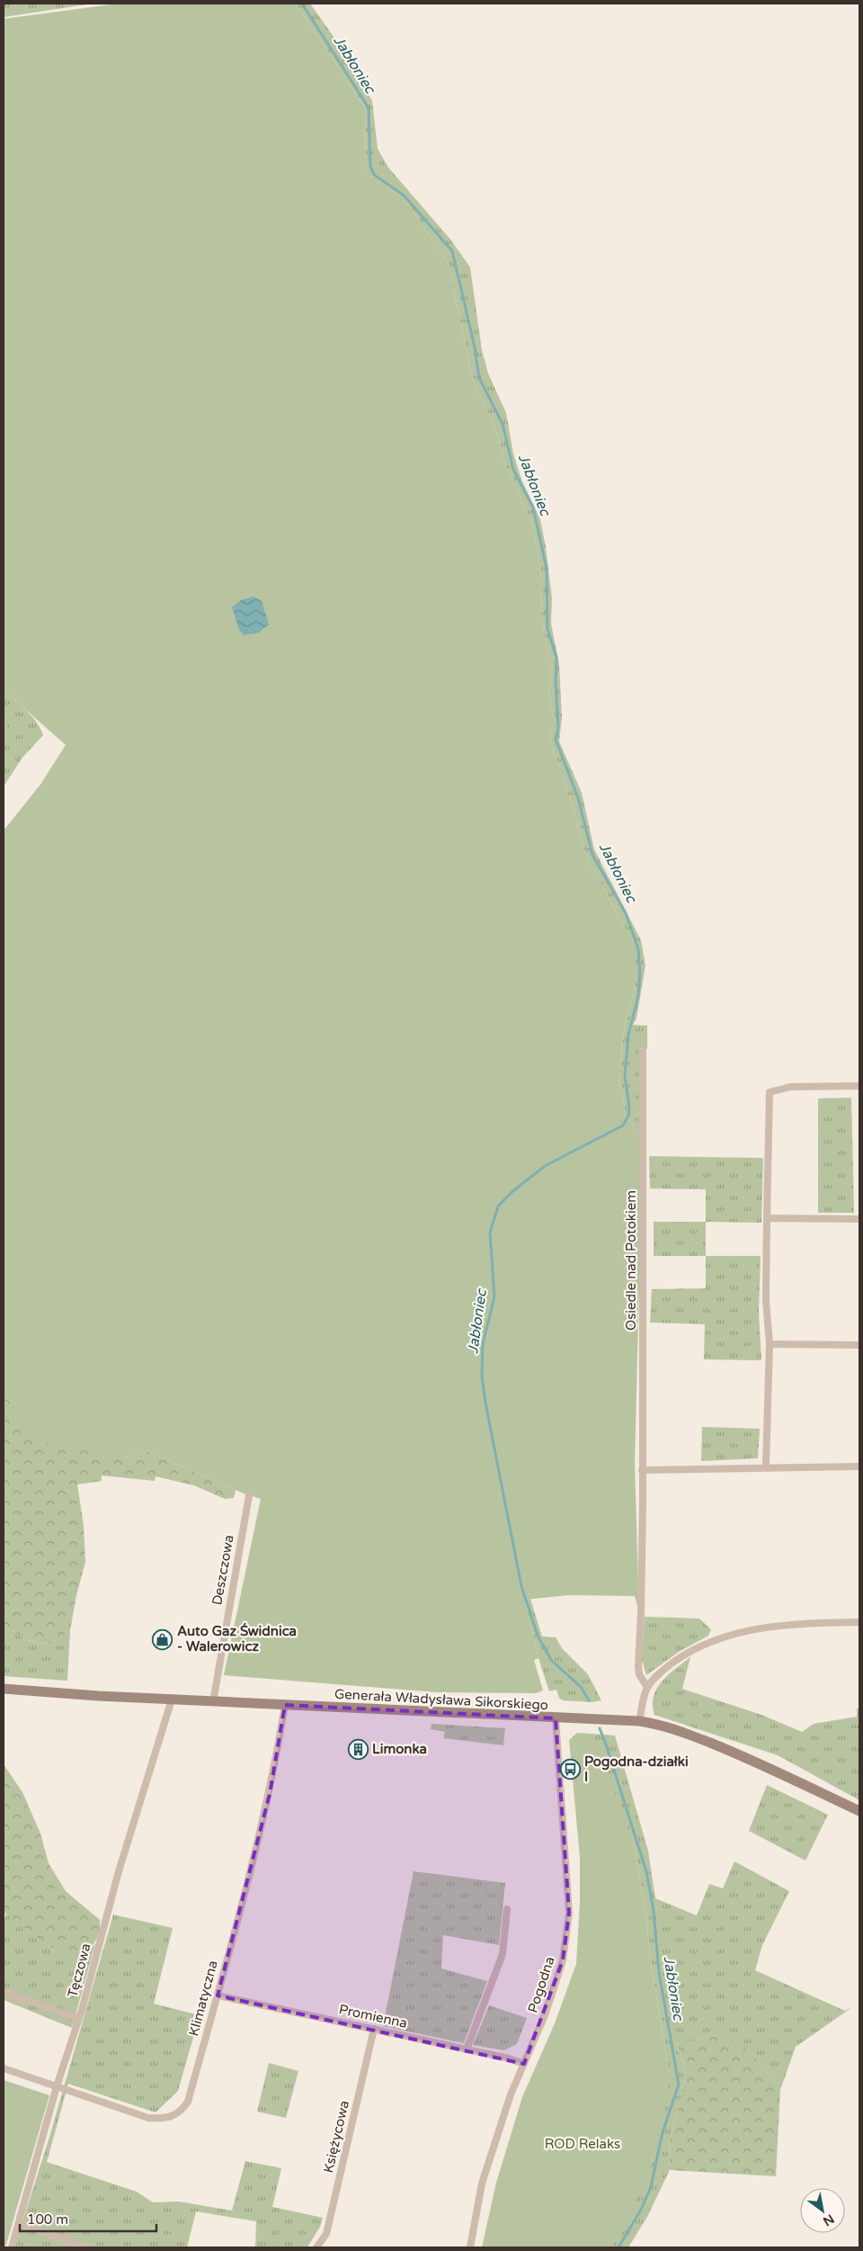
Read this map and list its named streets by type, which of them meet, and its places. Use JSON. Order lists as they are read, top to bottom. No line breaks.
{"streets":{"street":["Osiedle nad Potokiem","Deszczowa","Generała Władysława Sikorskiego","Tęczowa","Pogodna","Klimatyczna","Promienna","Księżycowa"]},"crossings":[["Deszczowa","Generała Władysława Sikorskiego"],["Generała Władysława Sikorskiego","Tęczowa"],["Generała Władysława Sikorskiego","Pogodna"],["Generała Władysława Sikorskiego","Klimatyczna"],["Tęczowa","Klimatyczna"],["Pogodna","Promienna"],["Klimatyczna","Promienna"],["Promienna","Księżycowa"]],"water":["Jabłoniec"],"parks":["ROD Relaks"],"places":{"shop":["Auto Gaz Świdnica - Walerowicz"],"building":["Limonka"],"bus stop":["Pogodna-działki I"]},"scale_bar":"100 m","north":"bottom right"}
